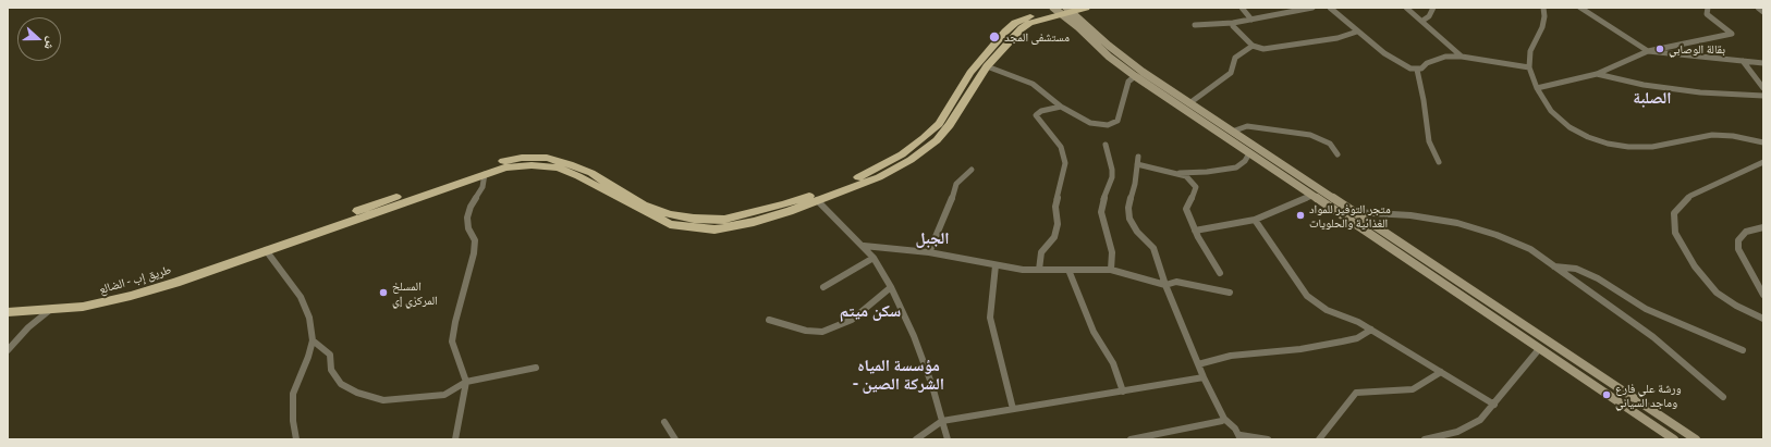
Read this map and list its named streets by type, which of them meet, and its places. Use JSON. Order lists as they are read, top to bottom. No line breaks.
{"streets":{"main road":["طريق إب - الضالع"]},"districts":["الصلبة","الجبل","سكن ميتم","مؤسسة المياه - الشركة الصين"],"places":["مستشفى المجد","بقالة الوصابي","متجر التوفير للمواد الغذائية والحلويات","المسلخ المركزي إي","ورشة علي فارع وماجد السياني"],"north":"right"}
